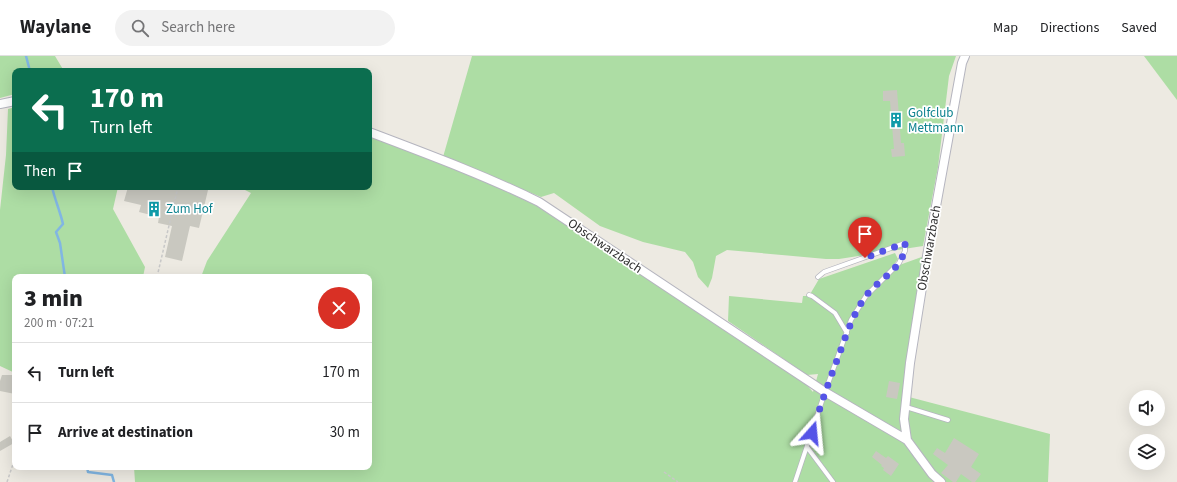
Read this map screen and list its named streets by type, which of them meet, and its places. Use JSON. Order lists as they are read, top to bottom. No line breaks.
{"streets":{"street":["Obschwarzbach"]},"places":{"building":["Golfclub Mettmann","Zum Hof"]},"page":{"header":"Waylane","search":"Search here","nav":["Map","Directions","Saved"],"turn":["170 m","Turn left"],"then":"Then","heading":["3 min","200 m · 07:21"],"list":[{"name":"Turn left","value":"170 m"},{"name":"Arrive at destination","value":"30 m"}]}}
